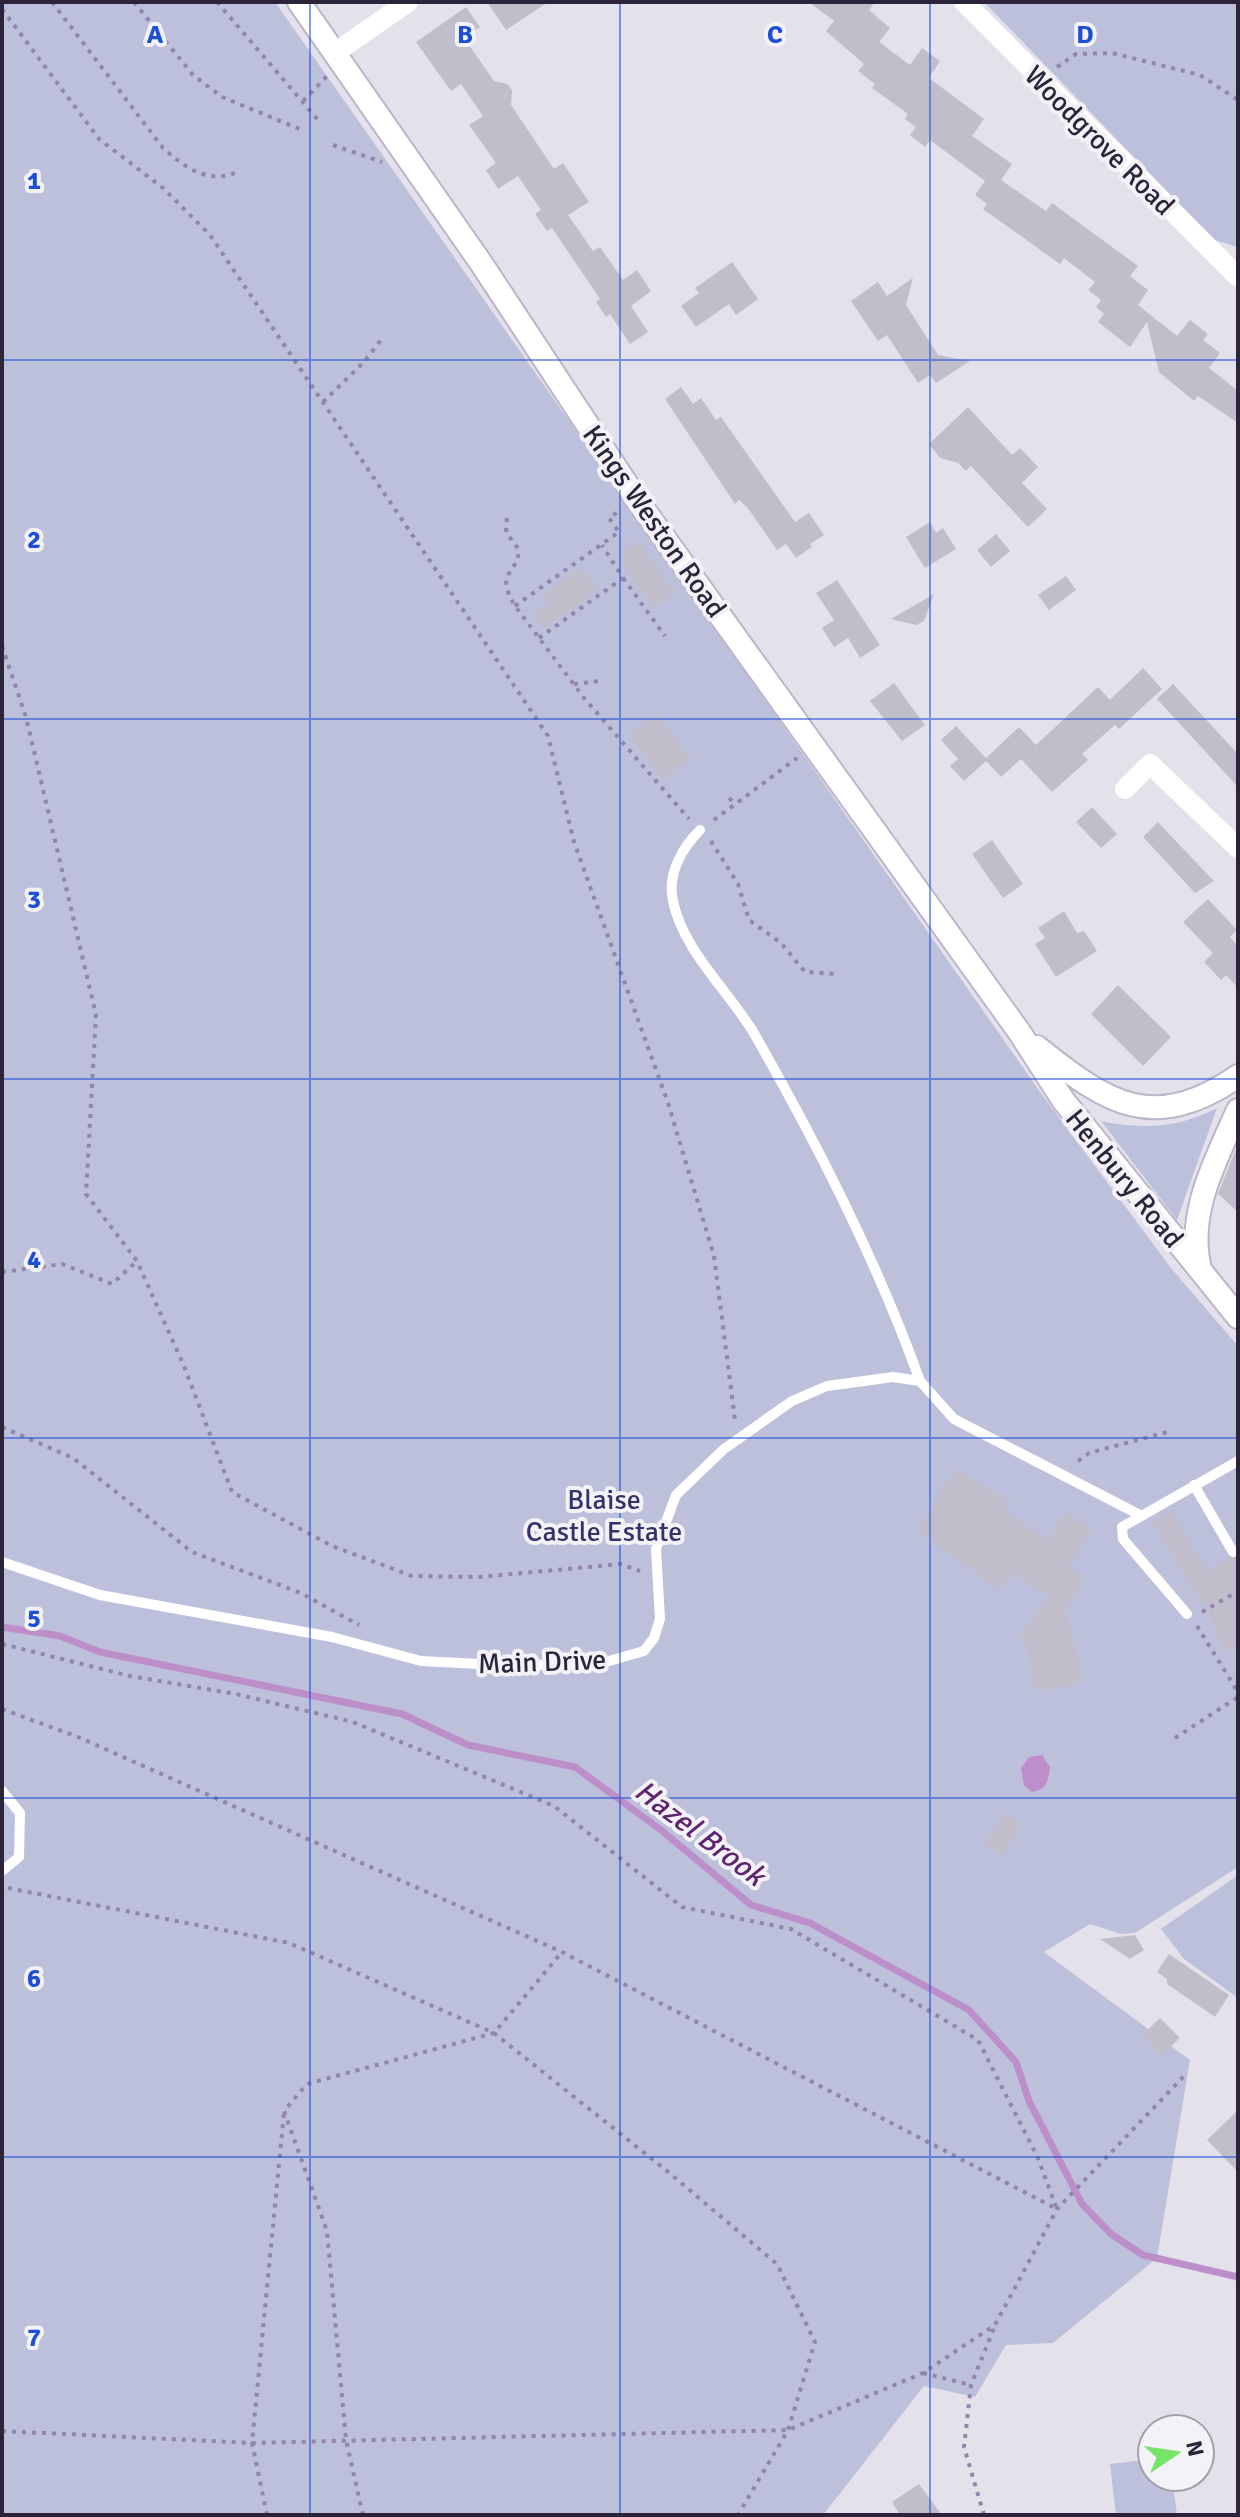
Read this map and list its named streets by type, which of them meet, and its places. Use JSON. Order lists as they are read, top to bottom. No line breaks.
{"streets":{"main road":["Kings Weston Road","Henbury Road"],"street":["Woodgrove Road"],"lane":["Main Drive"]},"crossings":[["Kings Weston Road","Henbury Road"]],"water":["Hazel Brook"],"parks":["Blaise Castle Estate"],"north":"right","grid":{"columns":["A","B","C","D"],"rows":["1","2","3","4","5","6","7"]}}
